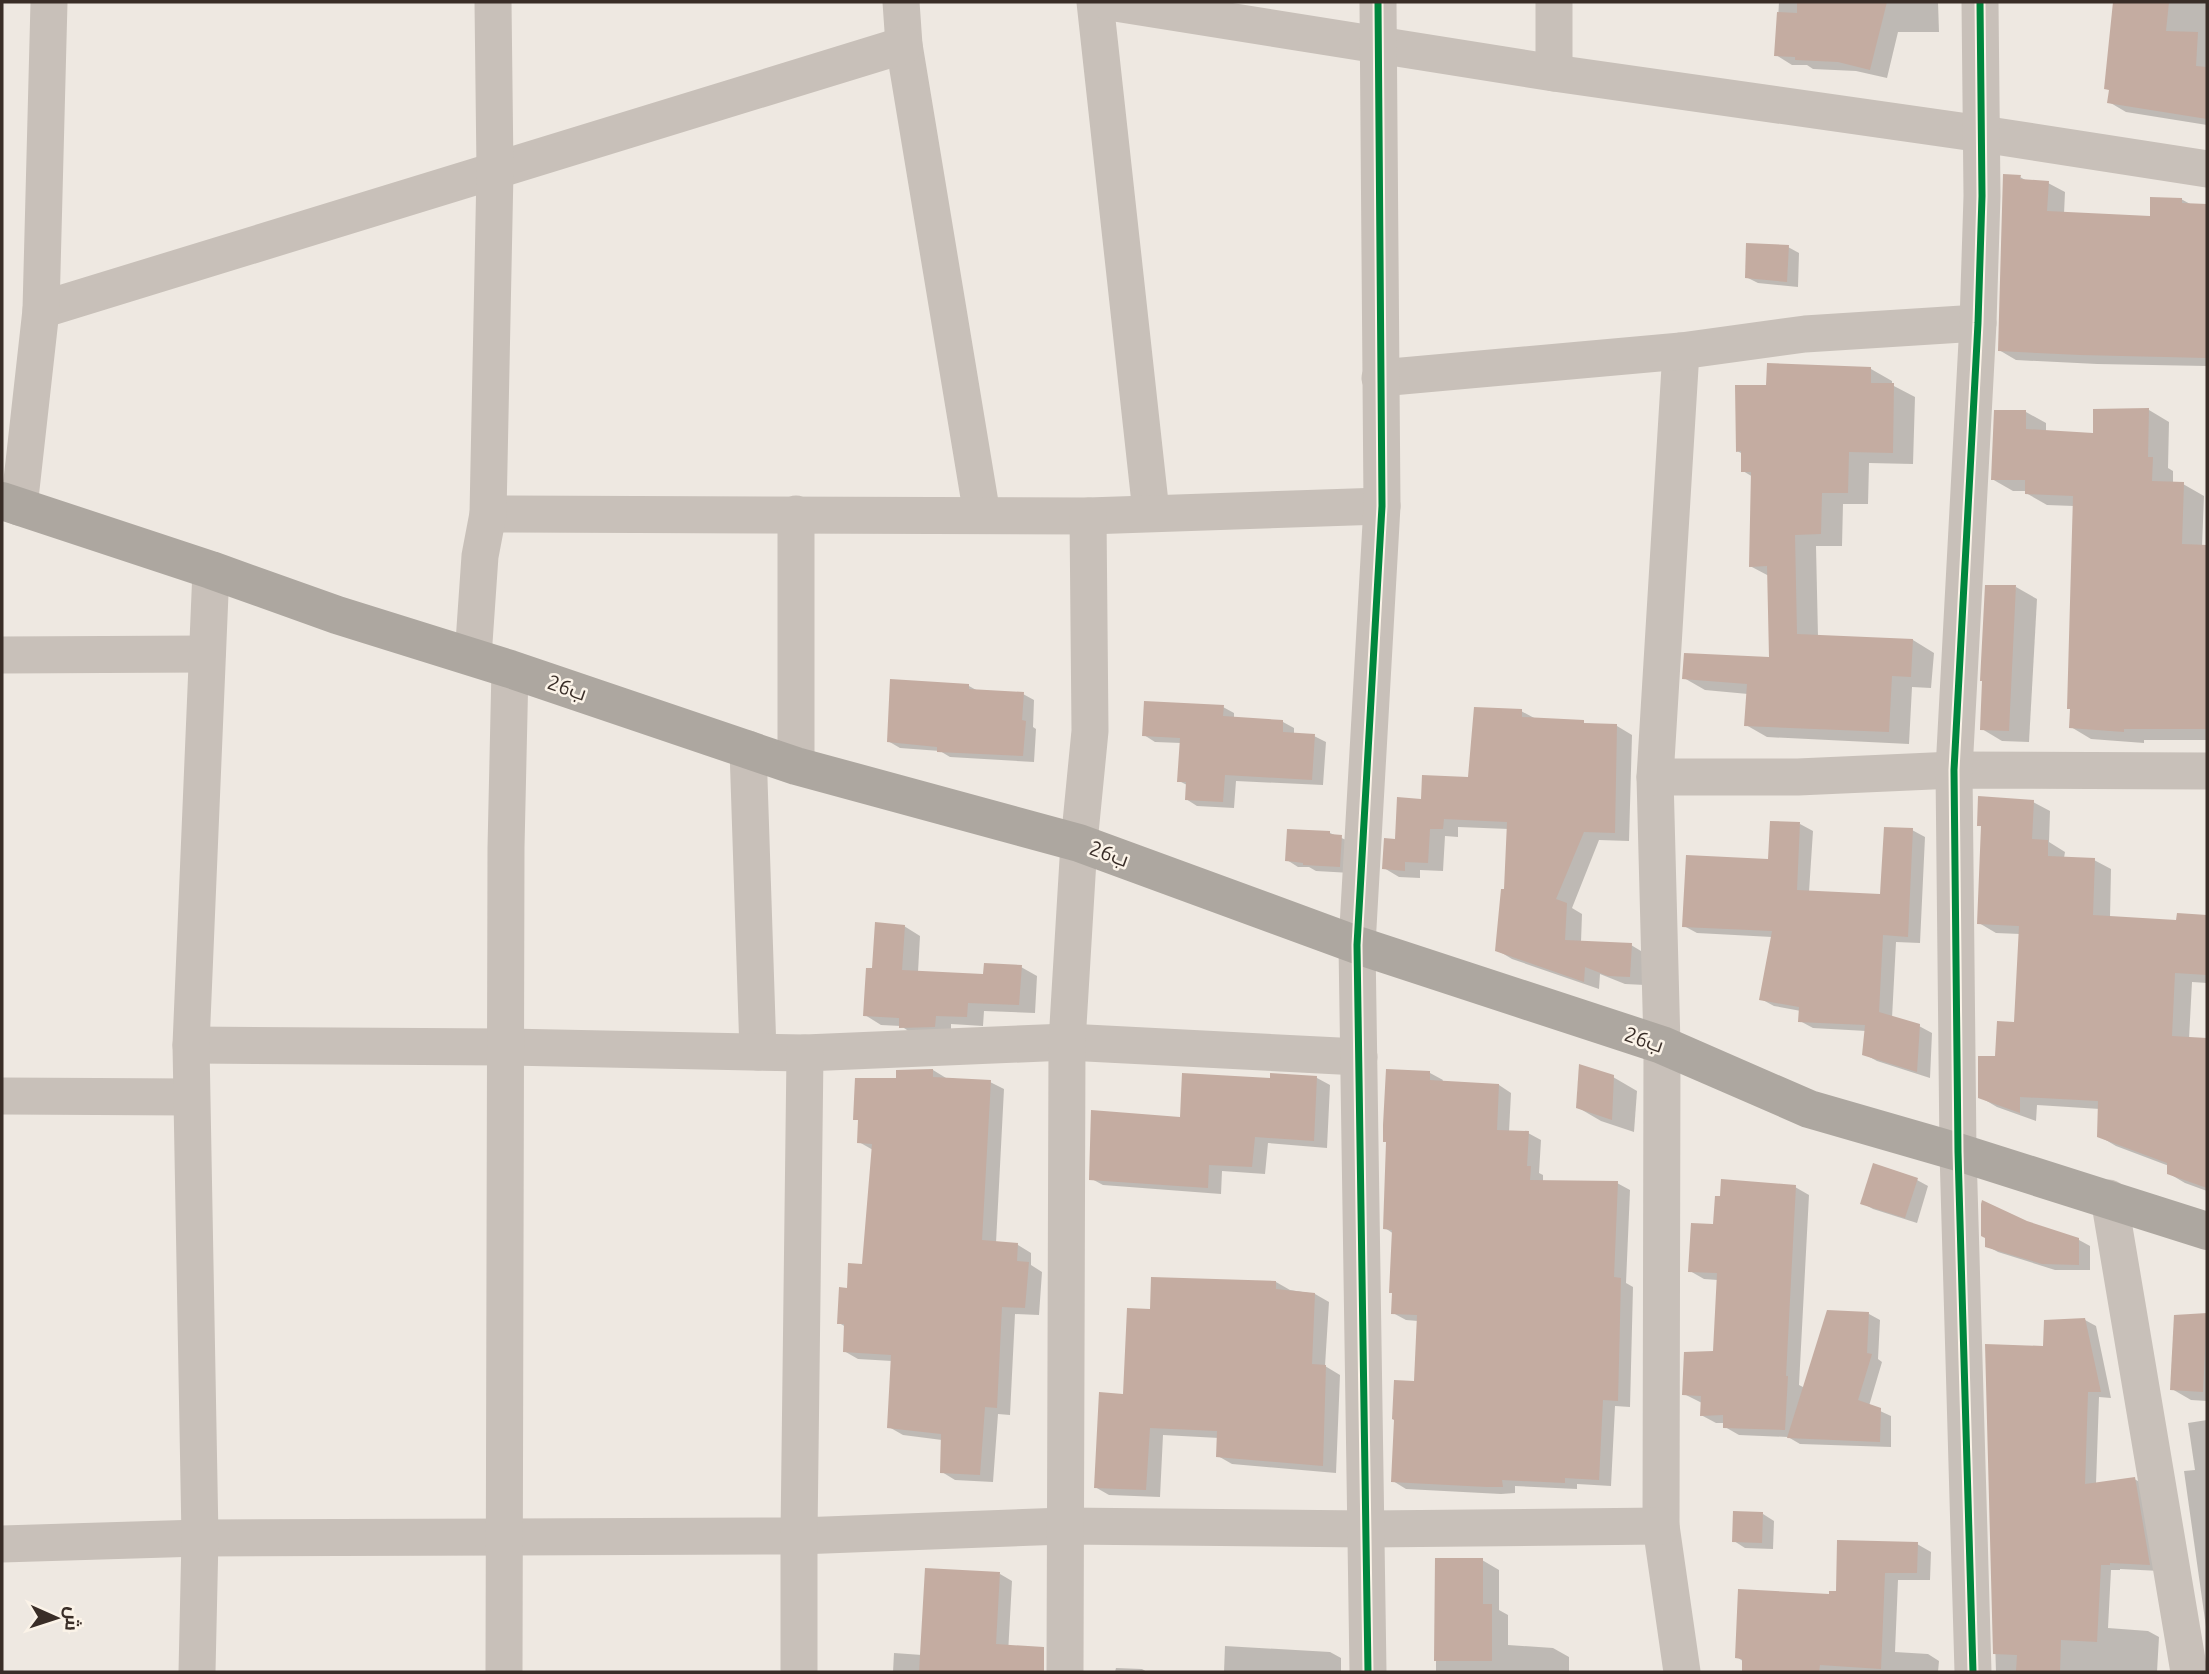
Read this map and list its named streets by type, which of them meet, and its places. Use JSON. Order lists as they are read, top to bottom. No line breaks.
{"streets":{"highway":["26ب"]},"north":"right"}
